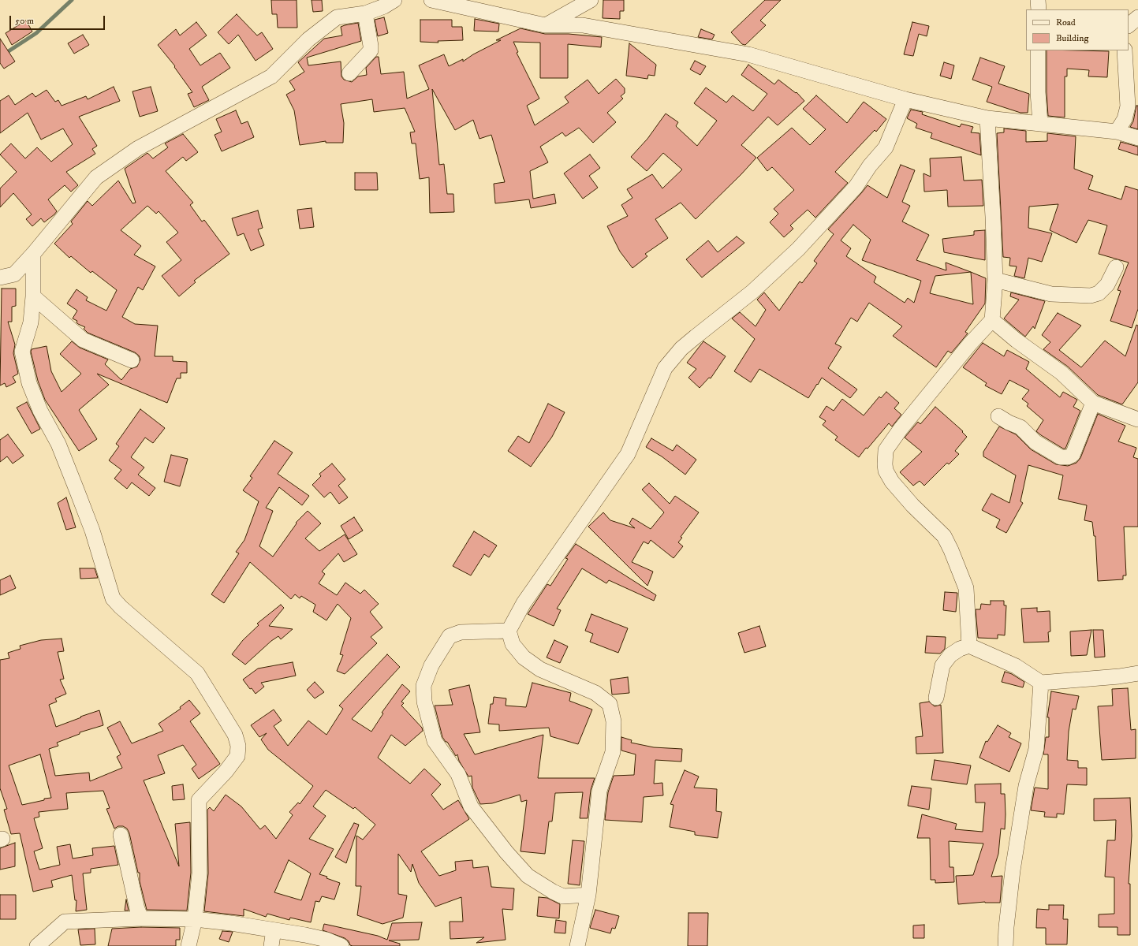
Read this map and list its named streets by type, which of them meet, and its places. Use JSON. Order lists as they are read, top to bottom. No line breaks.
{"legend":["Road","Building"],"scale_bar":"50 m"}
